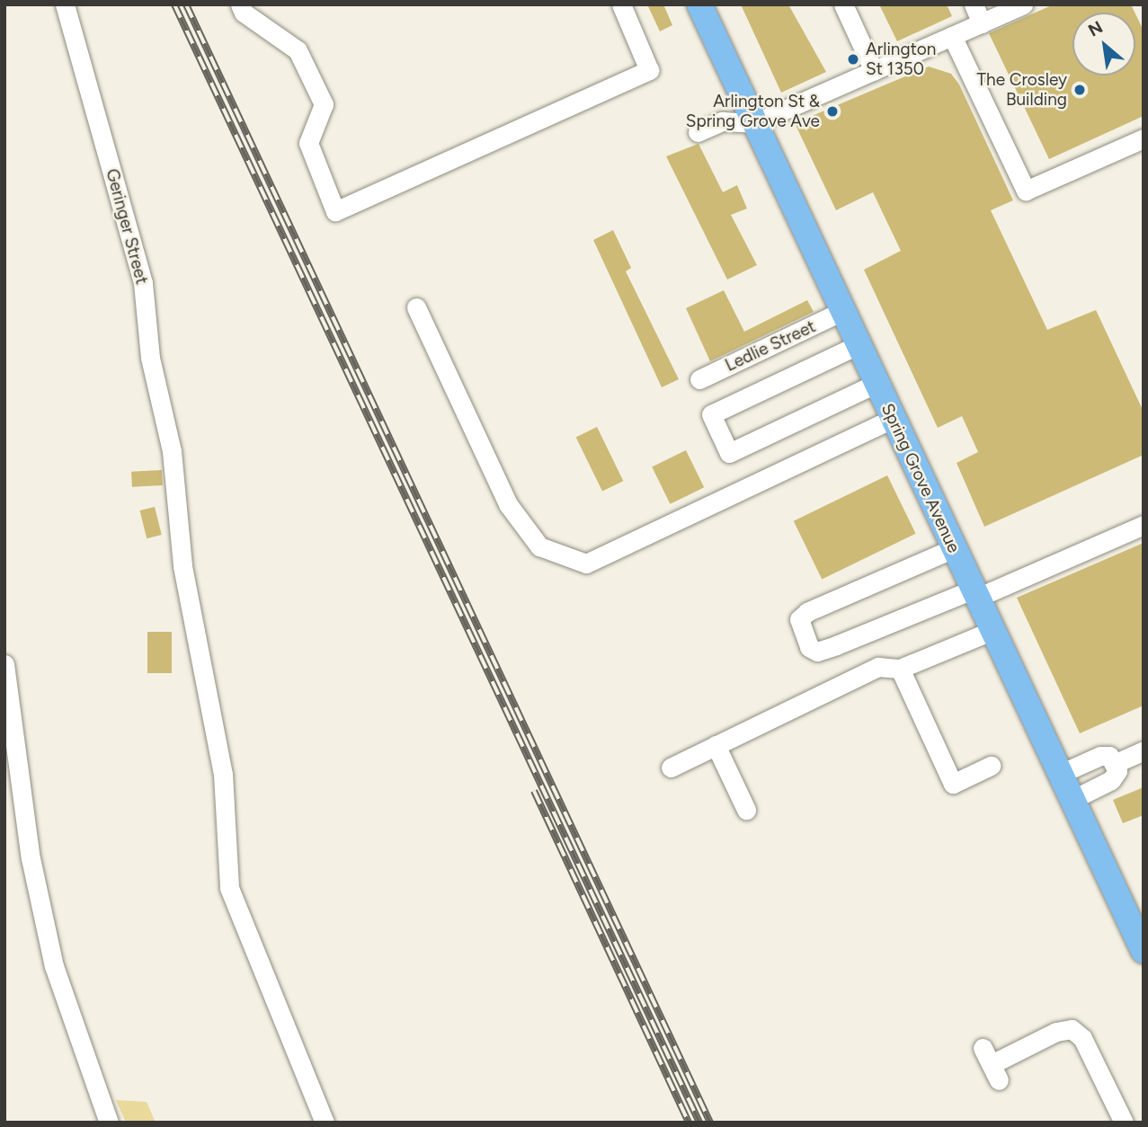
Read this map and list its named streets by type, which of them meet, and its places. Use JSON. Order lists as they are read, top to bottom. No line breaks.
{"streets":{"main road":["Spring Grove Avenue"],"street":["Geringer Street","Ledlie Street"]},"crossings":[["Ledlie Street","Spring Grove Avenue"]],"places":["Arlington St 1350","The Crosley Building","Arlington St & Spring Grove Ave"],"north":"top left"}
